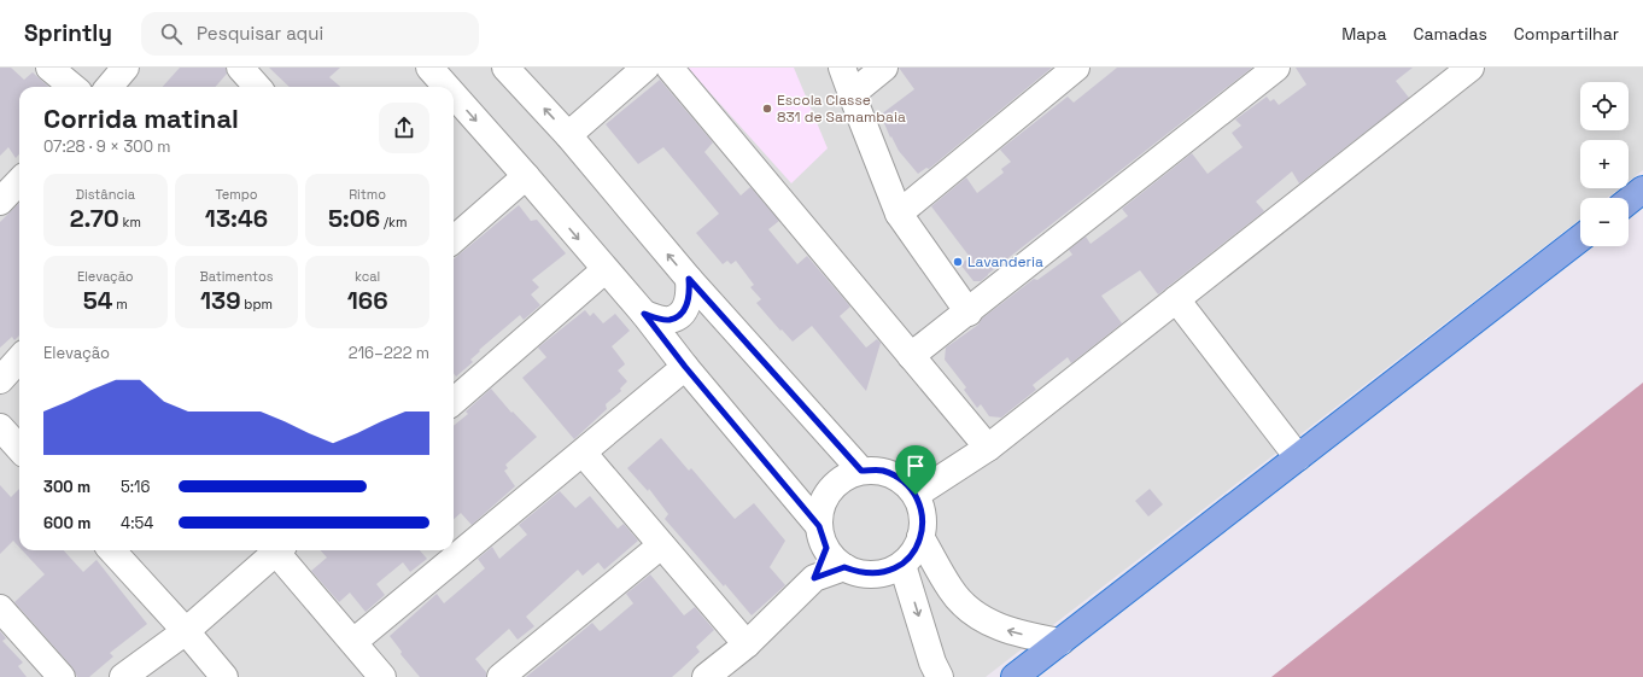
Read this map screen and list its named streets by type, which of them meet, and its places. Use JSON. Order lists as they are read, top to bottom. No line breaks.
{"places":["Escola Classe 831 de Samambaia","Lavanderia"],"page":{"header":"Sprintly","search":"Pesquisar aqui","nav":["Mapa","Camadas","Compartilhar"],"map_buttons":["+","−"],"heading":["Corrida matinal","07:28 · 9 × 300 m"],"stats":[["Distância","2.70 km"],["Tempo","13:46"],["Ritmo","5:06 /km"],["Elevação","54 m"],["Batimentos","139 bpm"],["kcal","166"]],"chart":["Elevação","216–222 m"],"list":[{"name":"300 m","note":"5:16"},{"name":"600 m","note":"4:54"}]}}
